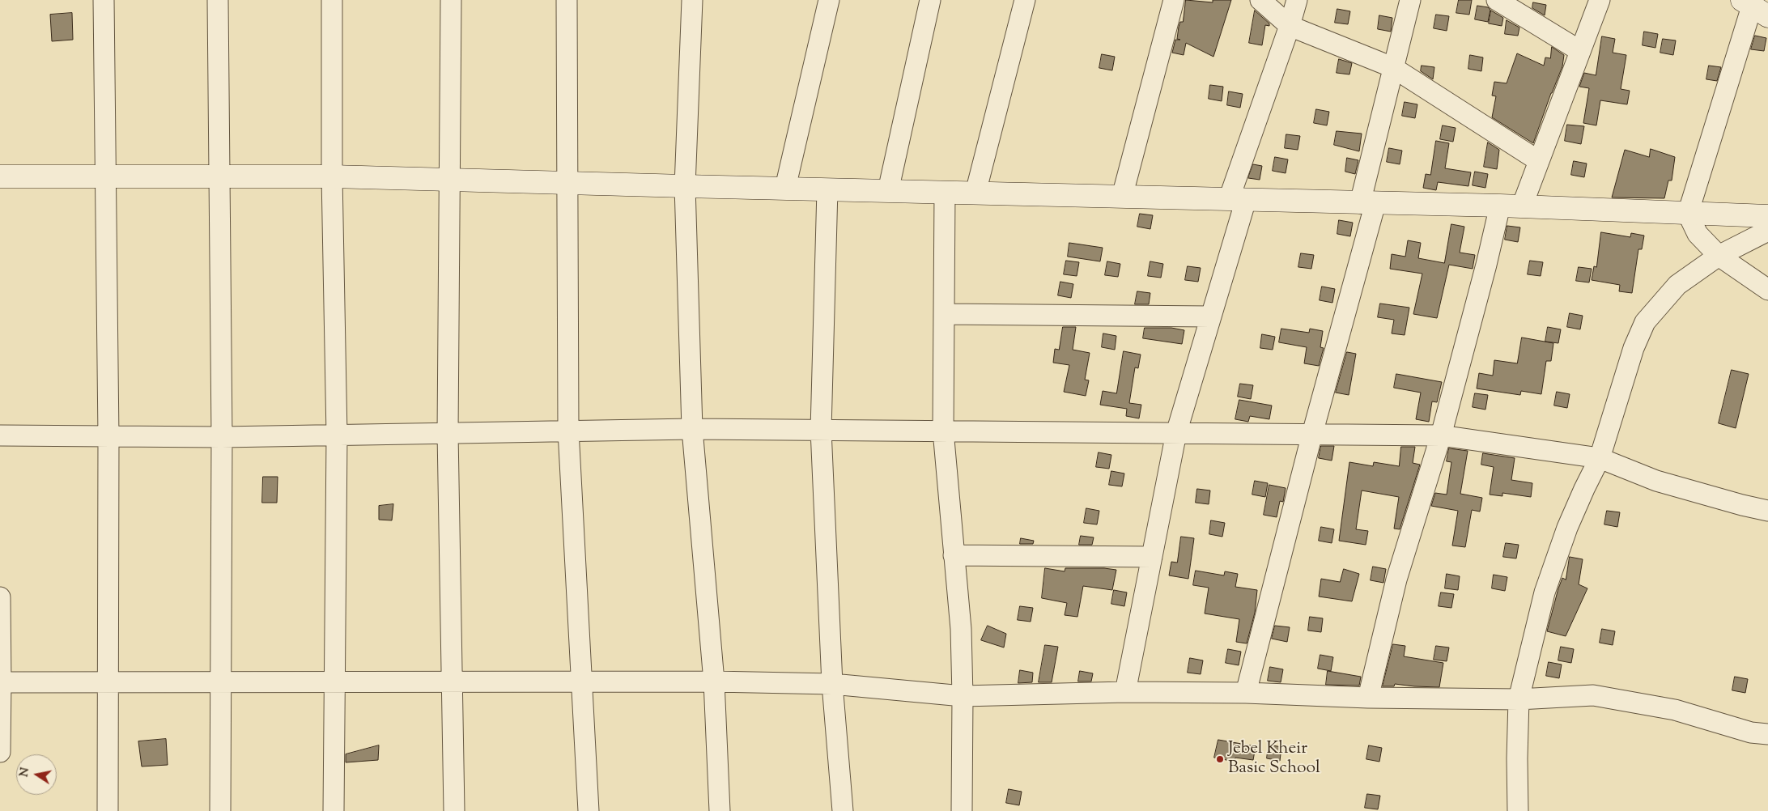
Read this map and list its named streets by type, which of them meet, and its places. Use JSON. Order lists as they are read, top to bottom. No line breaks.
{"places":["Jebel Kheir Basic School"],"north":"left"}
